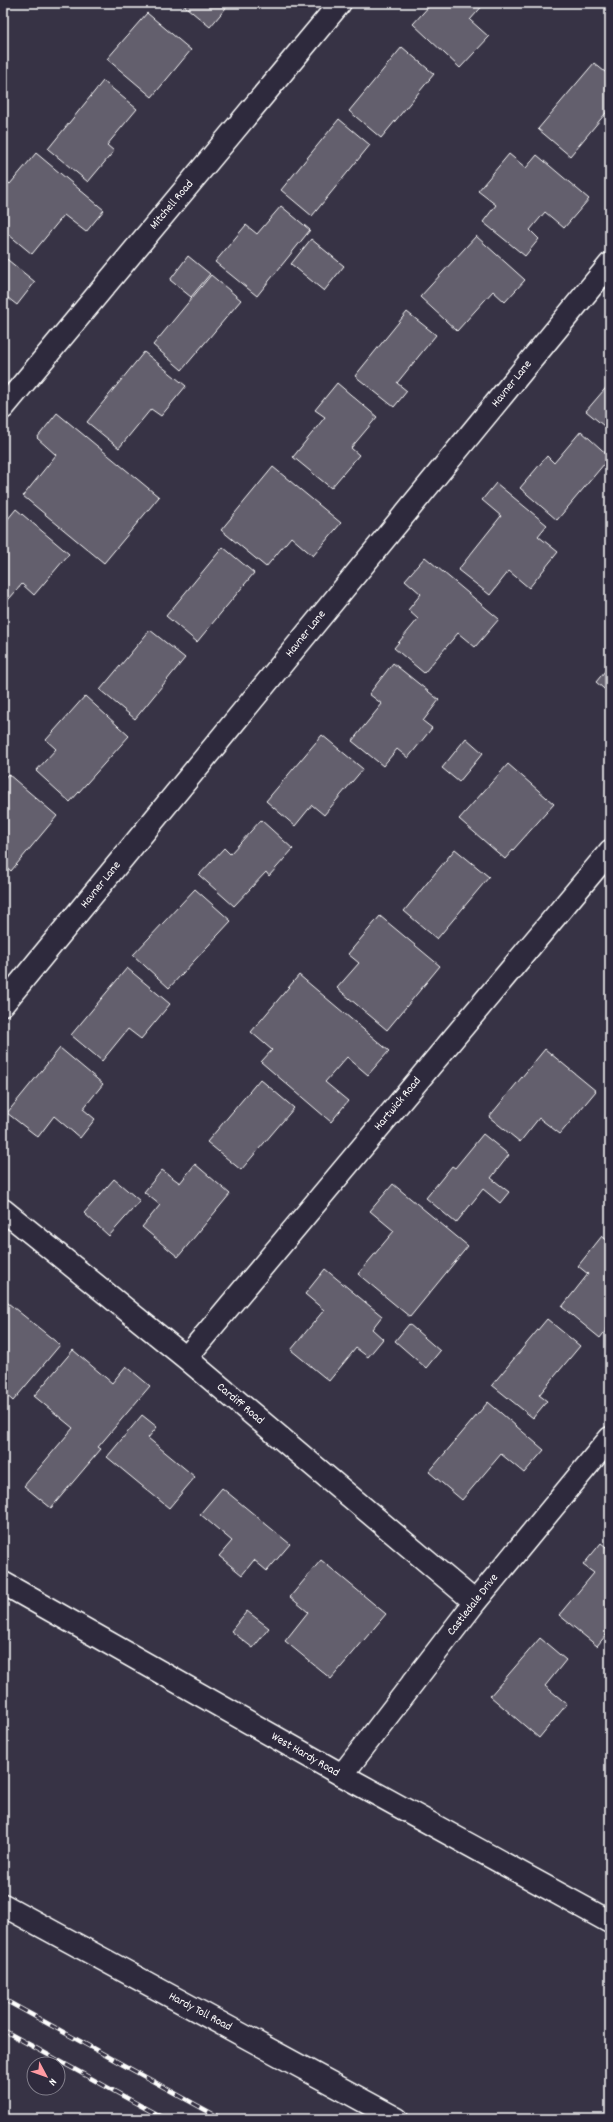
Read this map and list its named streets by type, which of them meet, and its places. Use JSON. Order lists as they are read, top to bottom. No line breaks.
{"streets":{"main road":["Mitchell Road","Havner Lane","Hartwick Road","Cardiff Road","Castledale Drive","West Hardy Road","Hardy Toll Road"]},"crossings":[["Hartwick Road","Cardiff Road"],["Cardiff Road","Castledale Drive"],["Castledale Drive","West Hardy Road"]],"north":"bottom right"}
